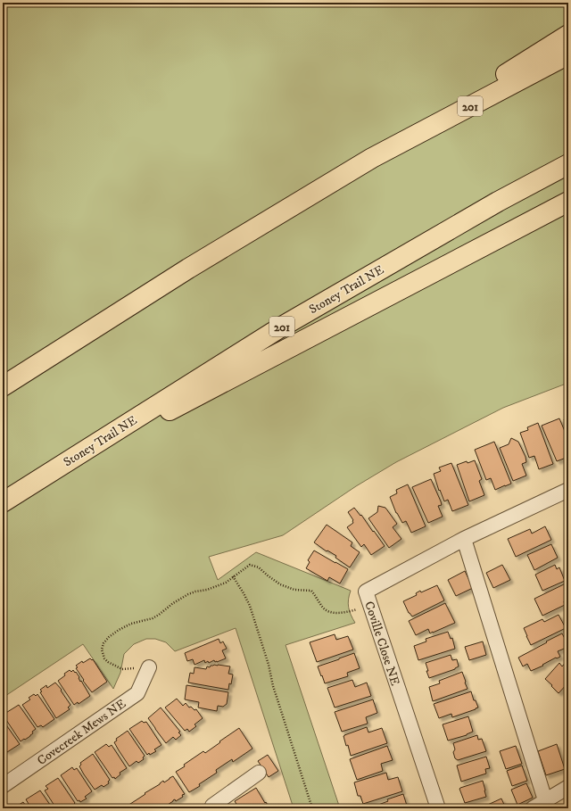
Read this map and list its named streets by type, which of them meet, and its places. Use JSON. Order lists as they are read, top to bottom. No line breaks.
{"streets":{"highway":["201","Stoney Trail NE"],"street":["Coville Close NE","Covecreek Mews NE"]}}
